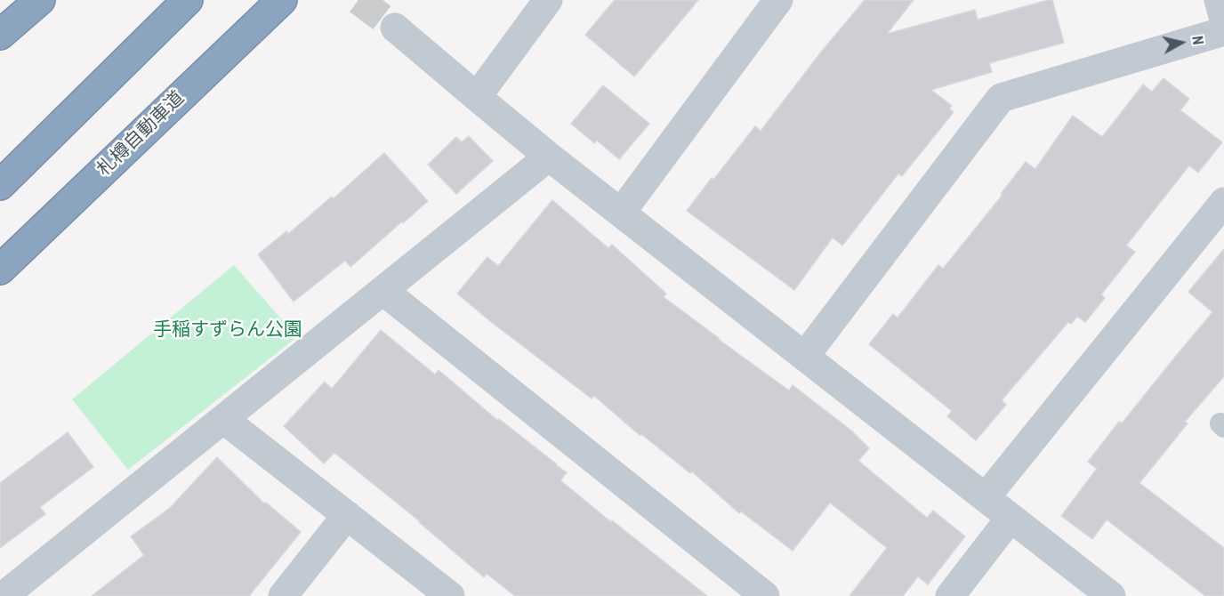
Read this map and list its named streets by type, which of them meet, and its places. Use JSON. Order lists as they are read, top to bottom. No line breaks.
{"streets":{"highway":["札樽自動車道"]},"parks":["手稲すずらん公園"],"north":"right"}
